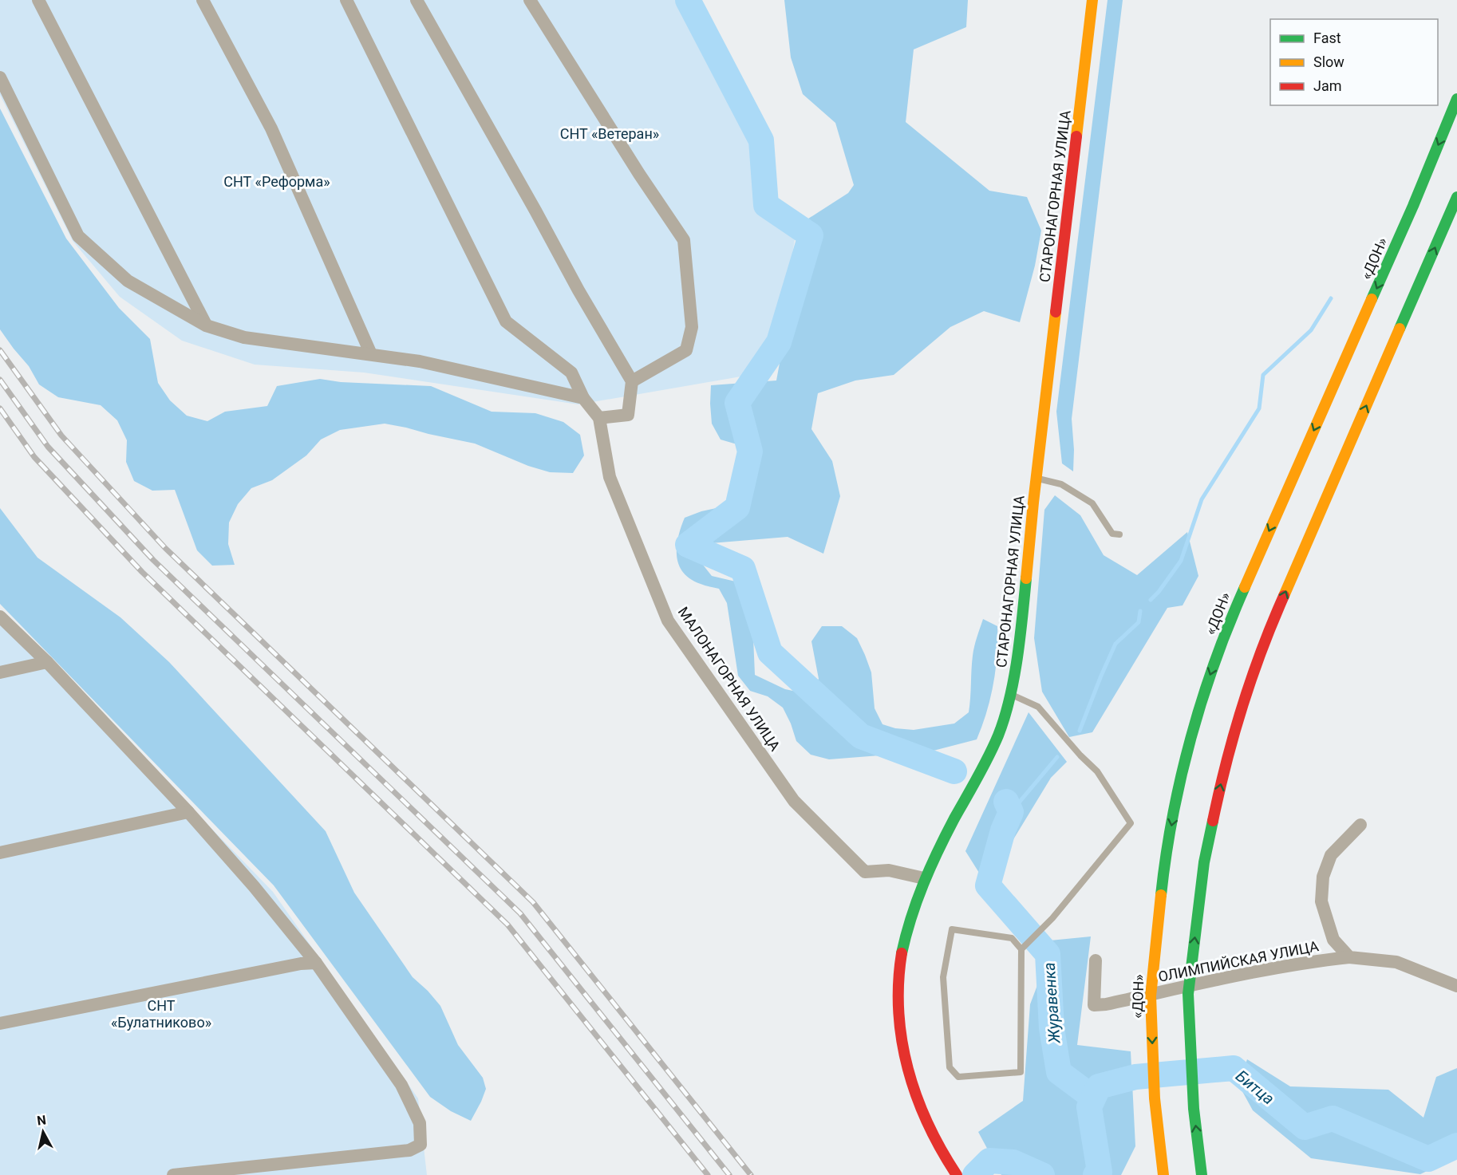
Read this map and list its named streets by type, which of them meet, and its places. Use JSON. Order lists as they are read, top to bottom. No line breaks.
{"streets":{"main road":["СТАРОНАГОРНАЯ УЛИЦА","«ДОН»"],"street":["МАЛОНАГОРНАЯ УЛИЦА","ОЛИМПИЙСКАЯ УЛИЦА"]},"crossings":[["СТАРОНАГОРНАЯ УЛИЦА","МАЛОНАГОРНАЯ УЛИЦА"]],"water":["Журавенка","Битца"],"parks":["СНТ «Ветеран»","СНТ «Реформа»","СНТ «Булатниково»"],"legend":["Fast","Slow","Jam"],"north":"top"}
